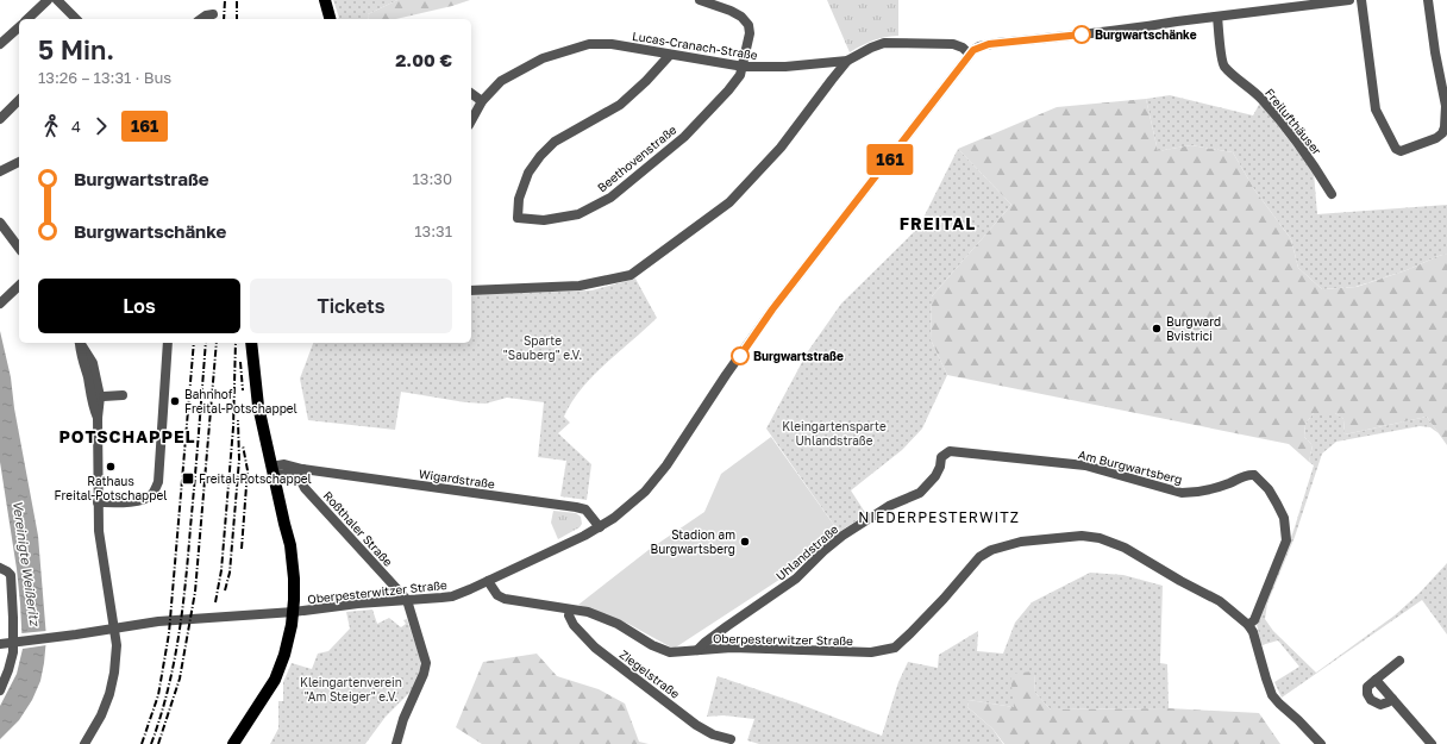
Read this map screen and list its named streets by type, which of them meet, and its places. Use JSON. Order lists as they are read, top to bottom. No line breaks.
{"streets":{"street":["Lucas-Cranach-Straße","Freilufthäuser","Beethovenstraße","Am Burgwartsberg","Wigardstraße","Roßthaler Straße","Uhlandstraße","Oberpesterwitzer Straße","Ziegelstraße"]},"crossings":[["Lucas-Cranach-Straße","Beethovenstraße"],["Am Burgwartsberg","Uhlandstraße"],["Am Burgwartsberg","Oberpesterwitzer Straße"],["Wigardstraße","Roßthaler Straße"],["Roßthaler Straße","Oberpesterwitzer Straße"],["Uhlandstraße","Oberpesterwitzer Straße"],["Oberpesterwitzer Straße","Ziegelstraße"]],"districts":["FREITAL","POTSCHAPPEL","NIEDERPESTERWITZ"],"water":["Vereinigte Weißeritz"],"parks":["Sparte \"Sauberg\" e.V.","Kleingartensparte Uhlandstraße","Kleingartenverein \"Am Steiger\" e.V."],"places":{"other":["Burgwartschänke","Burgward Bvistrici","Burgwartstraße","Bahnhof Freital-Potschappel","Rathaus Freital-Potschappel","Stadion am Burgwartsberg"],"transit":["Freital-Potschappel"]},"lines":["bus line 161"],"page":{"on_map":"161","heading":["5 Min.","13:26 – 13:31 · Bus","2.00 €"],"legs":["4","161"],"list":[{"name":"Burgwartstraße","value":"13:30"},{"name":"Burgwartschänke","value":"13:31"}],"buttons":["Los","Tickets"]}}
